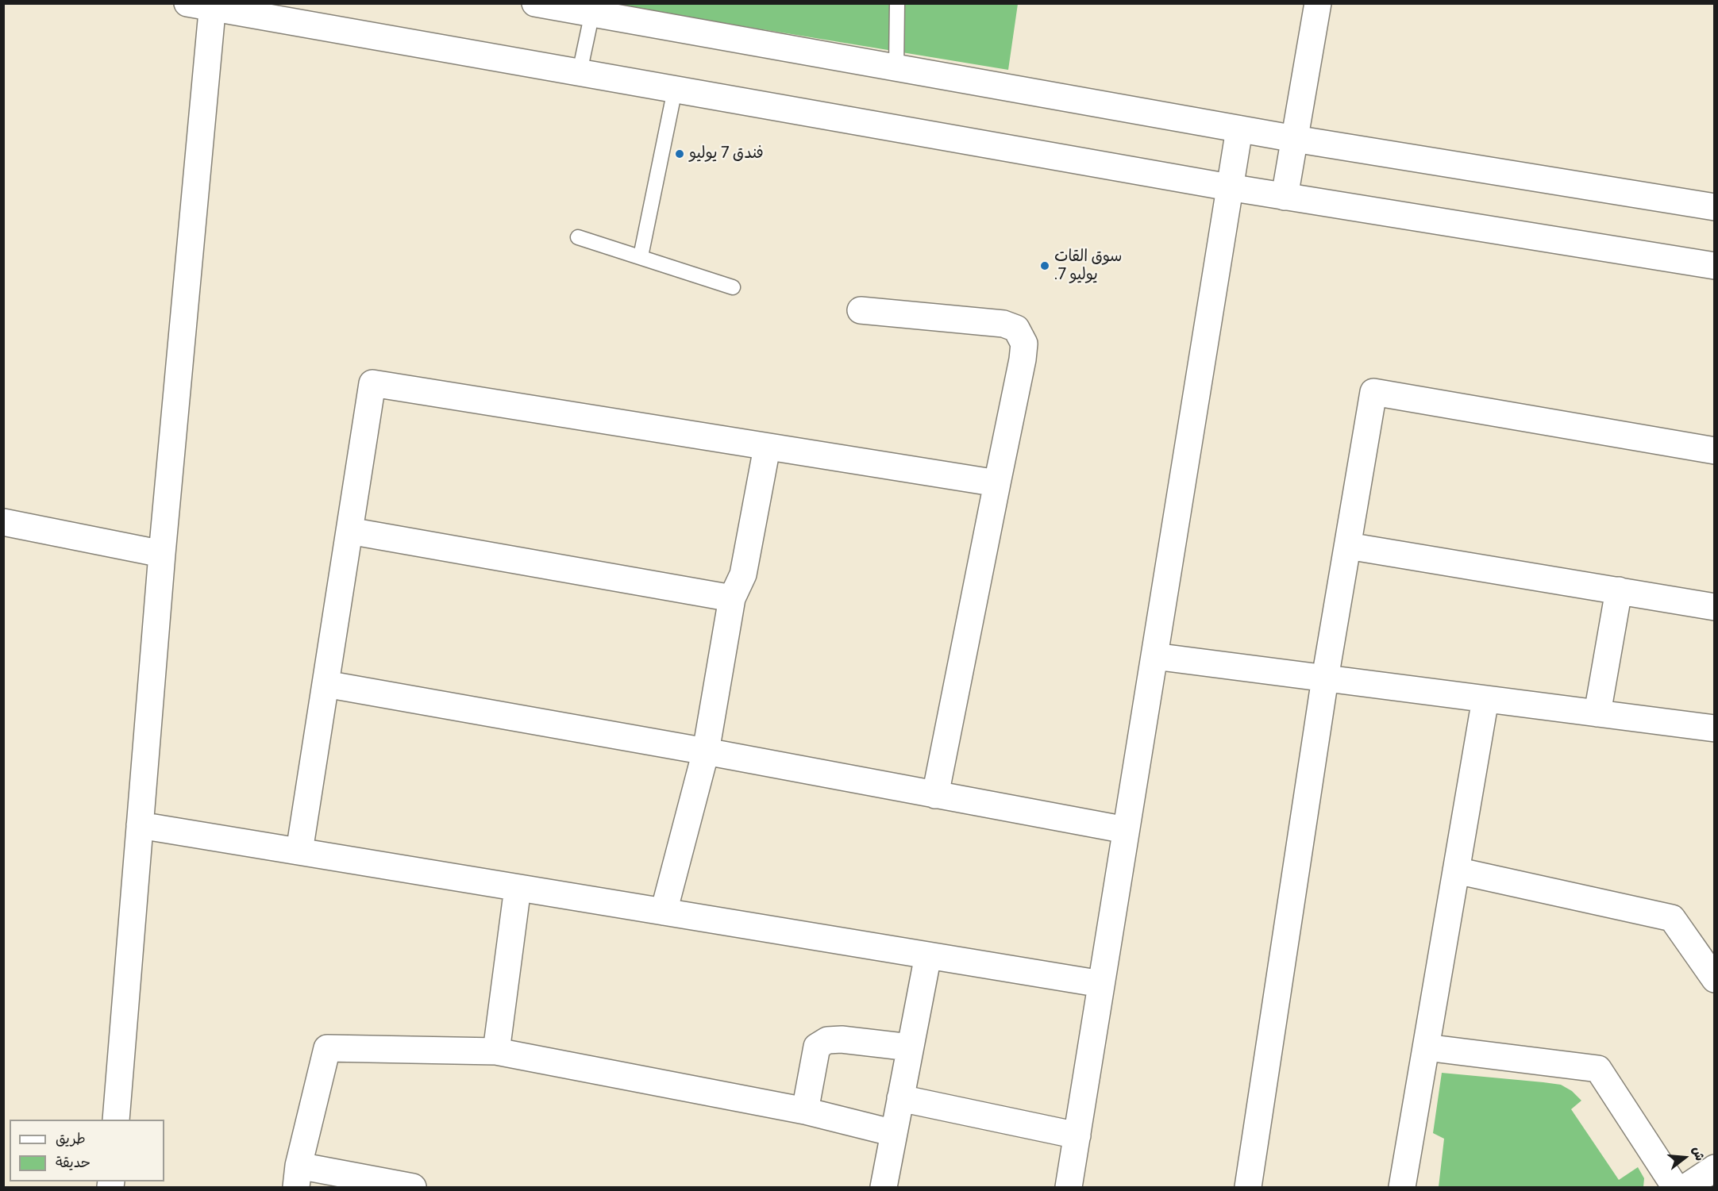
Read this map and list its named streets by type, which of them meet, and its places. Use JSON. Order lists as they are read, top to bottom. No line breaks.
{"places":["فندق 7 يوليو","سوق القات .7 يوليو"],"legend":["طريق","حديقة"],"north":"right"}
